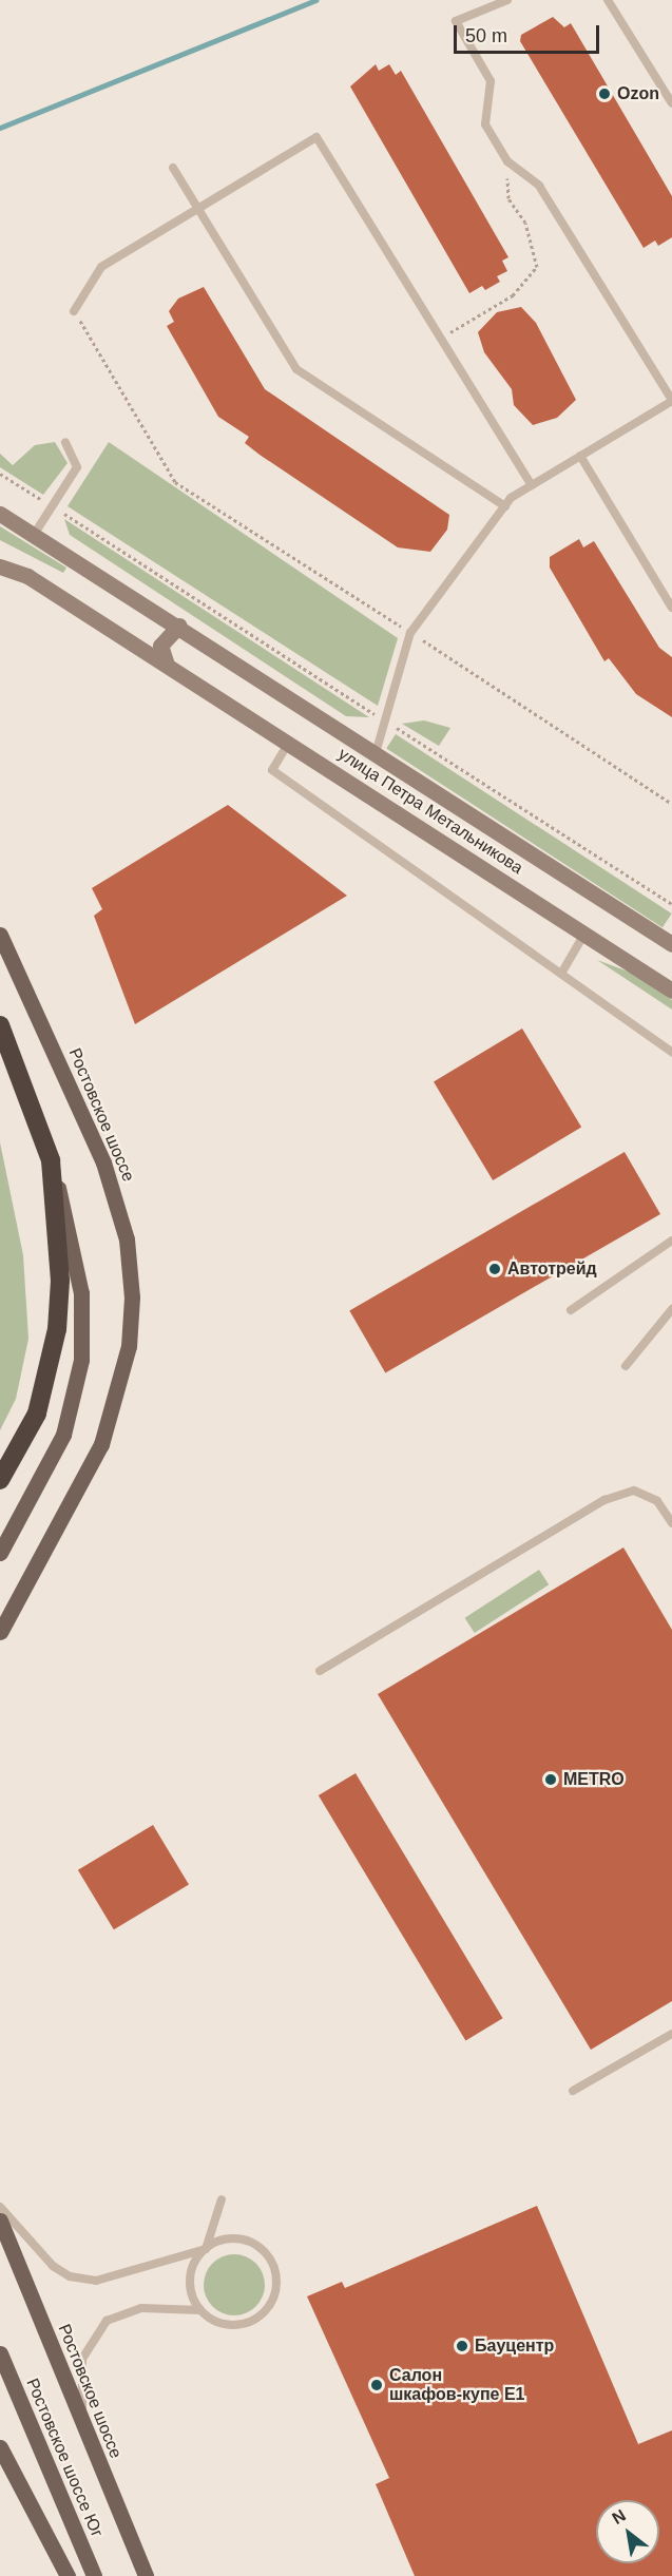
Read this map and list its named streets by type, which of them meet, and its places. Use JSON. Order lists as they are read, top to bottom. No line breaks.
{"streets":{"main road":["улица Петра Метальникова","Ростовское шоссе","Ростовское шоссе Юг"]},"places":["Ozon","Автотрейд","METRO","Бауцентр","Салон шкафов-купе Е1"],"scale_bar":"50 m","north":"top left"}
